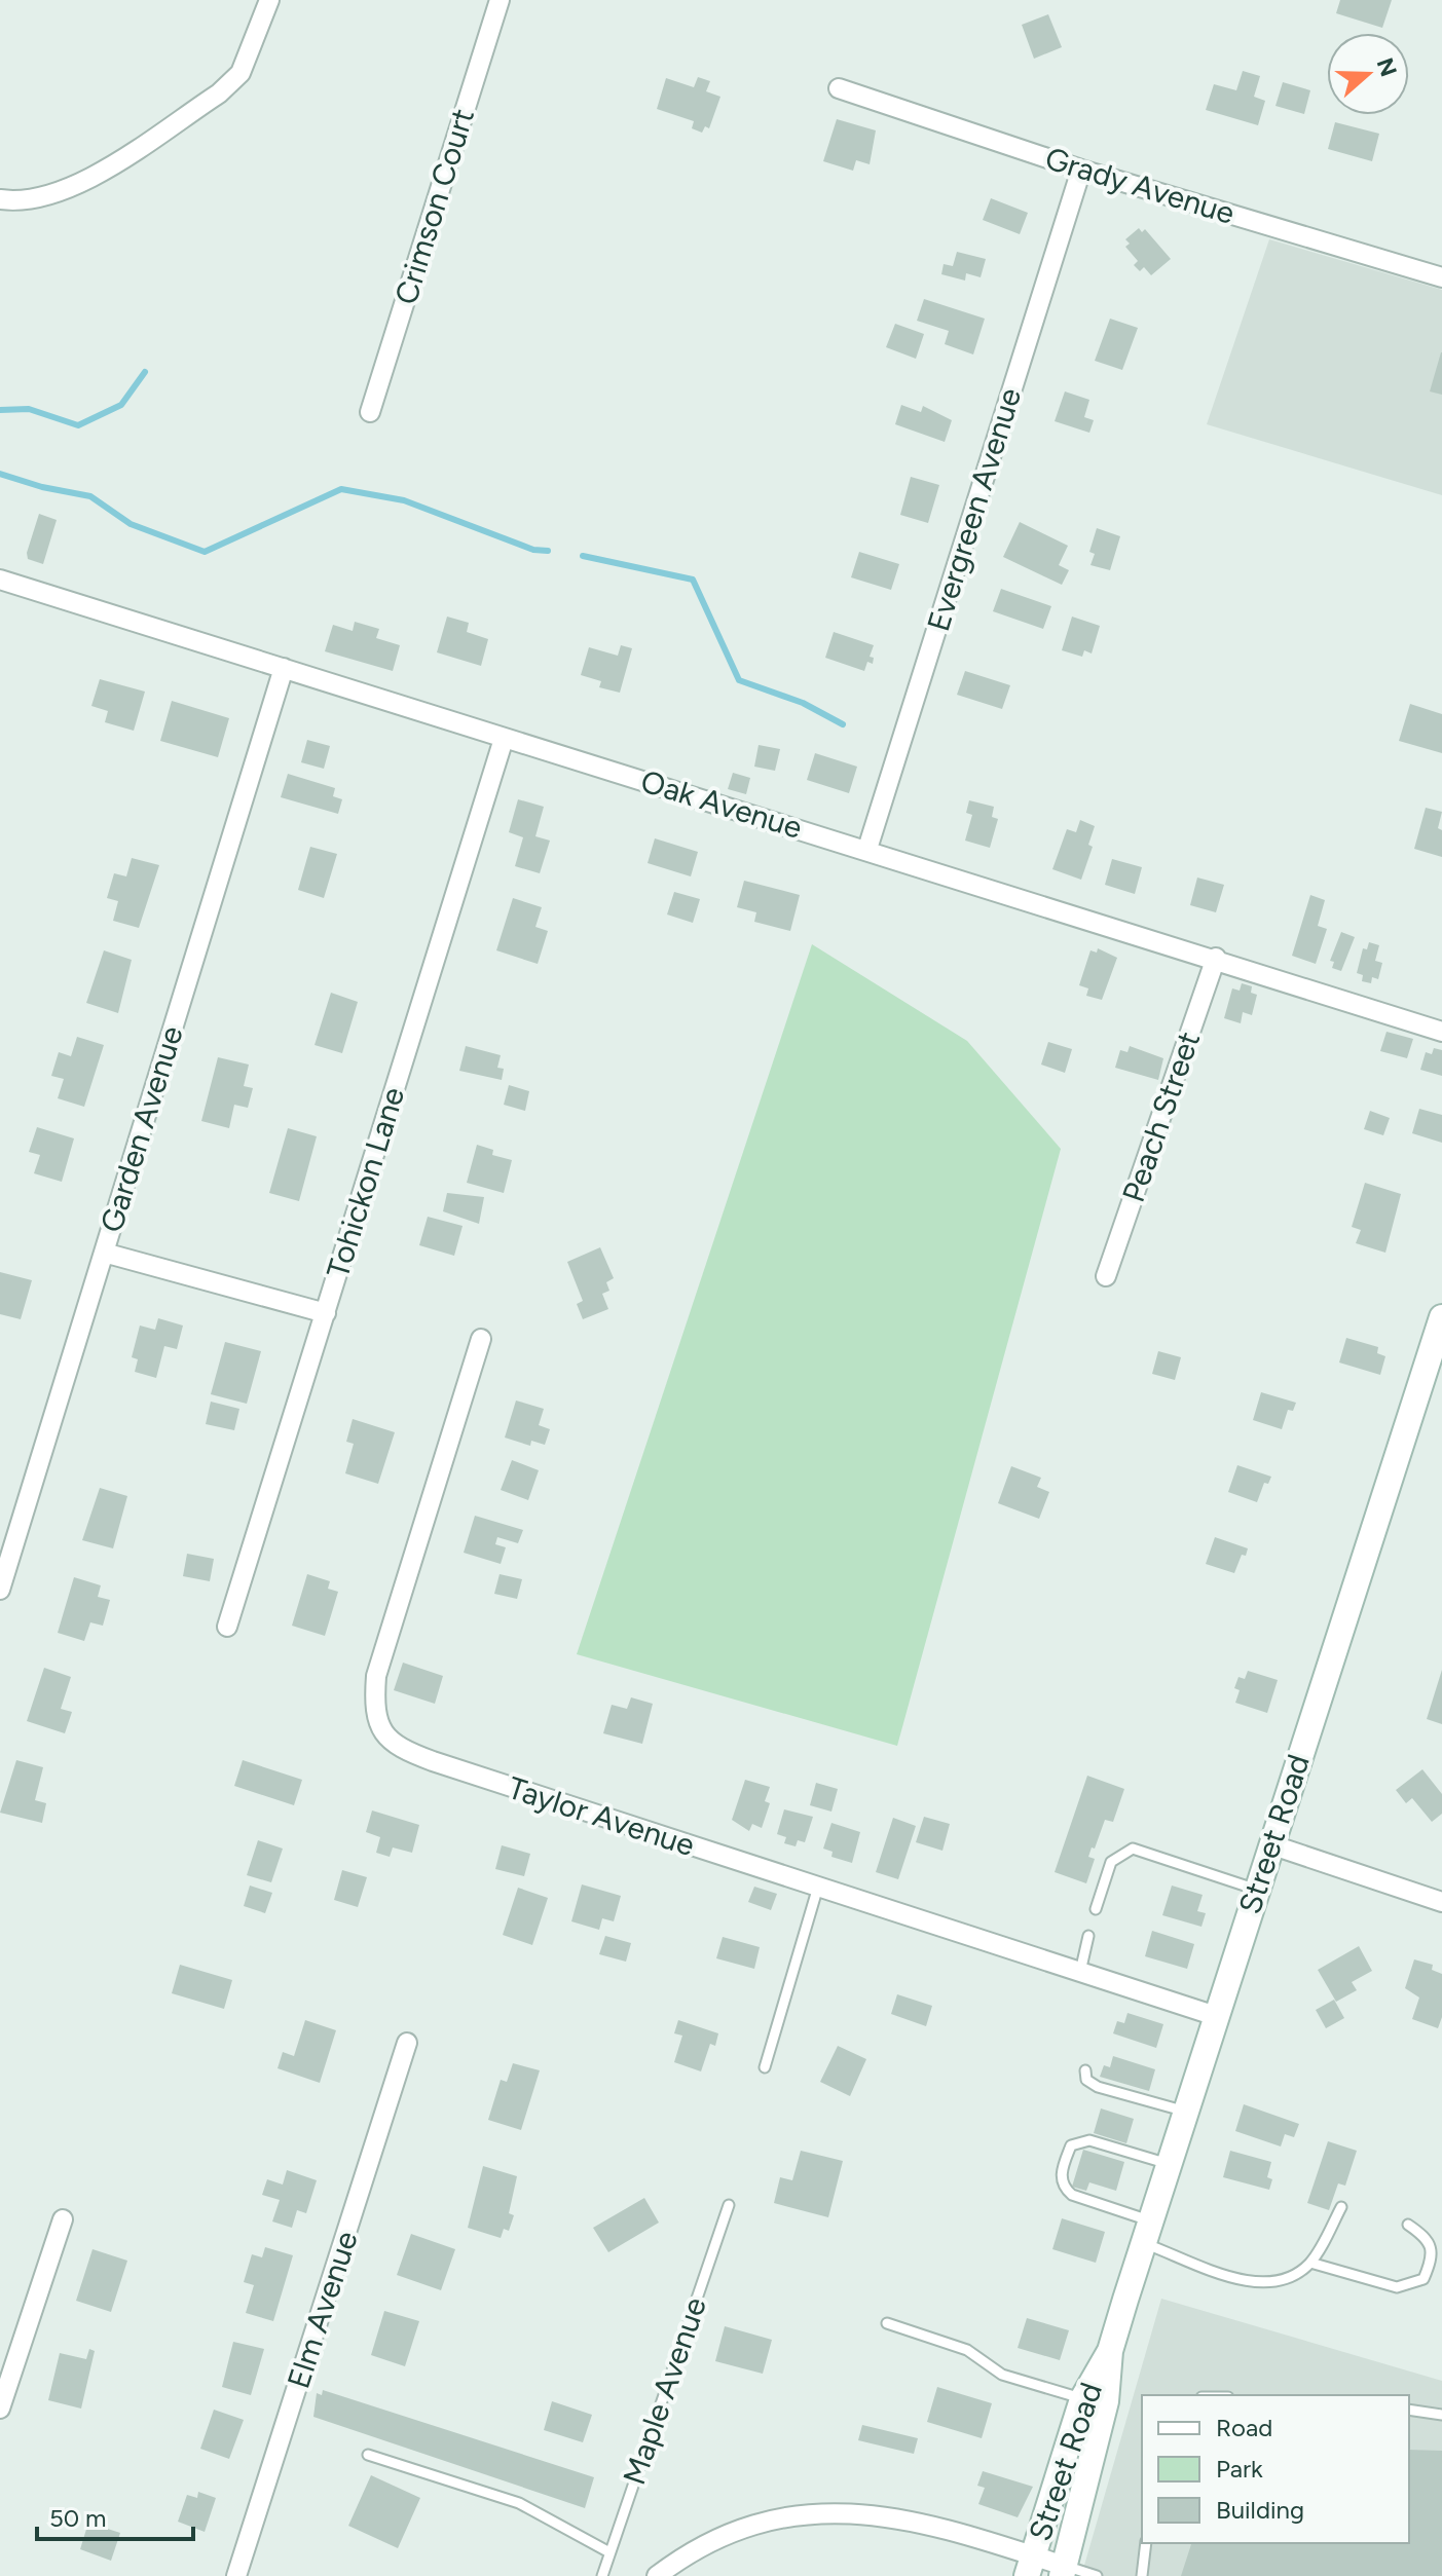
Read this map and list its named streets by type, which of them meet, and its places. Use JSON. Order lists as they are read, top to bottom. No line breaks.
{"streets":{"main road":["Street Road"],"street":["Grady Avenue","Crimson Court","Evergreen Avenue","Oak Avenue","Peach Street","Garden Avenue","Tohickon Lane","Taylor Avenue","Elm Avenue"],"lane":["Maple Avenue"]},"crossings":[["Grady Avenue","Evergreen Avenue"],["Evergreen Avenue","Oak Avenue"],["Oak Avenue","Peach Street"],["Oak Avenue","Garden Avenue"],["Oak Avenue","Tohickon Lane"],["Taylor Avenue","Street Road"]],"legend":["Road","Park","Building"],"scale_bar":"50 m","north":"right"}
